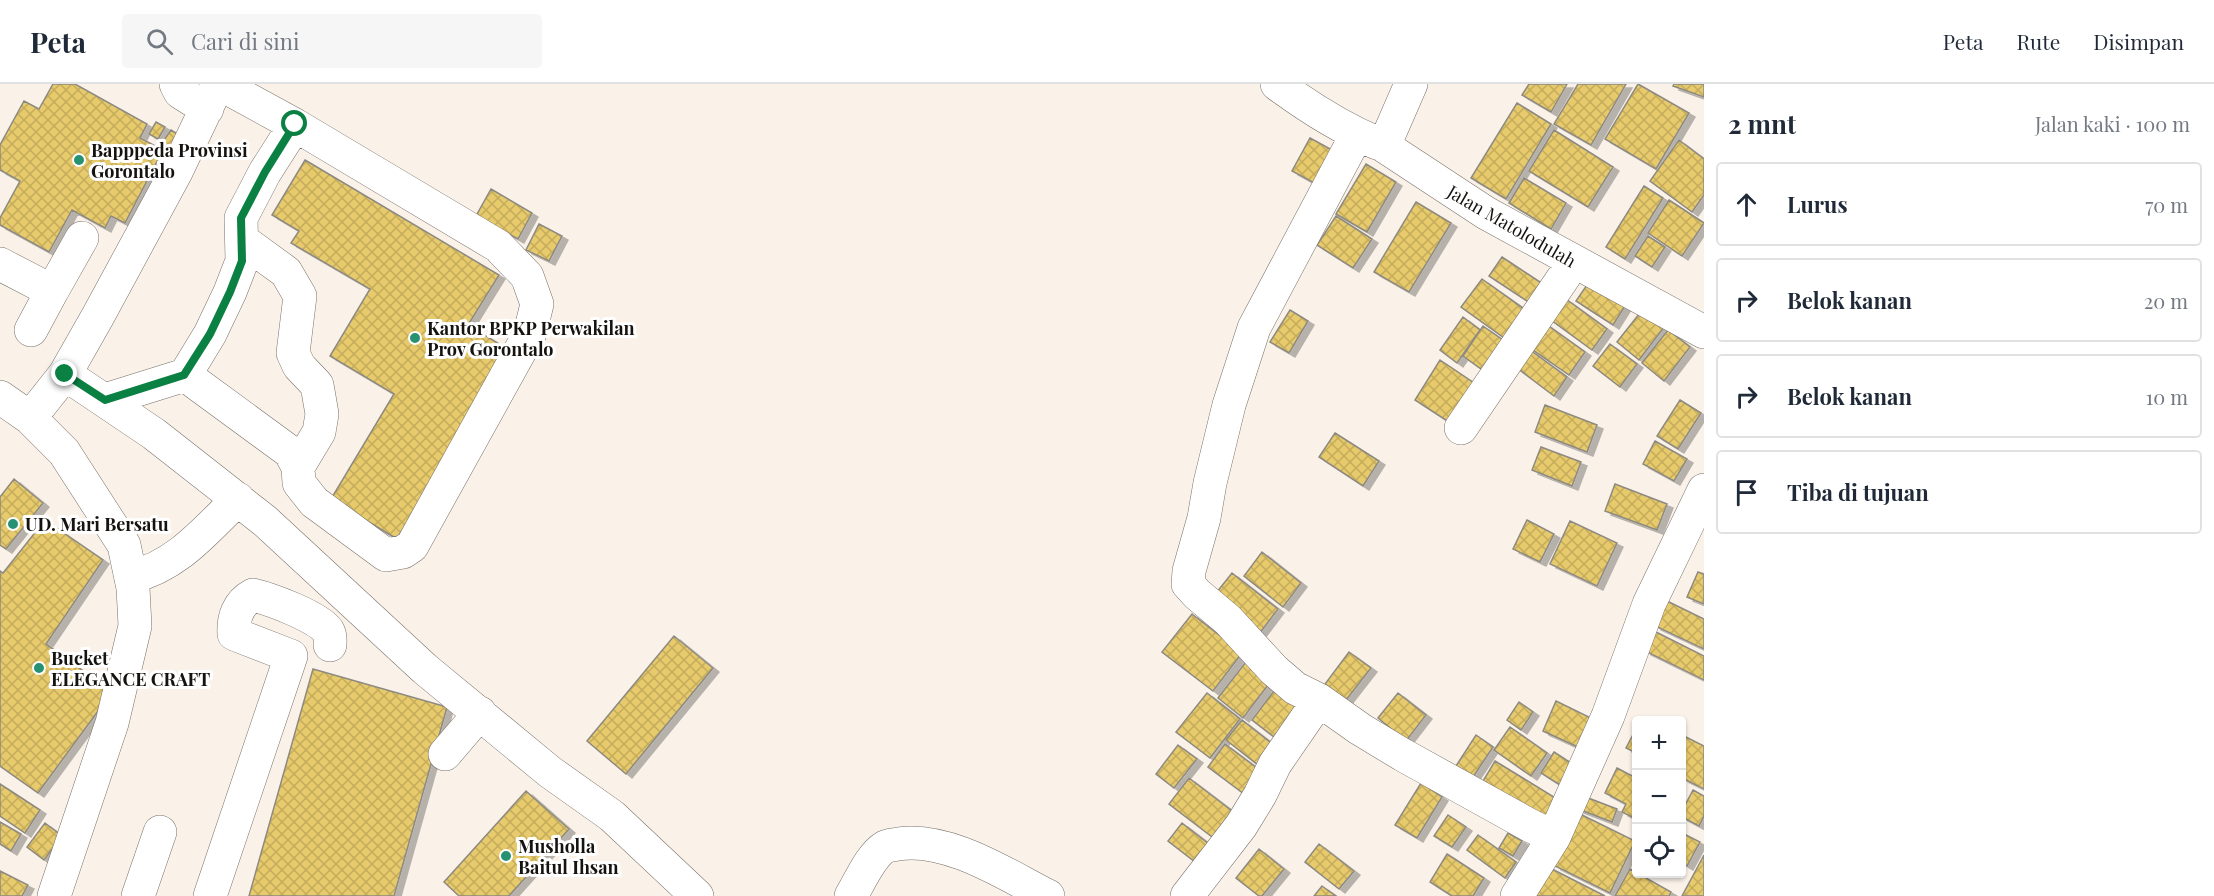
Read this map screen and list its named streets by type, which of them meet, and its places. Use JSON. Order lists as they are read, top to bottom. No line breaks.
{"streets":{"street":["Jalan Matolodulah"]},"places":["Bapppeda Provinsi Gorontalo","Kantor BPKP Perwakilan Prov Gorontalo","UD. Mari Bersatu","Bucket ELEGANCE CRAFT","Musholla Baitul Ihsan"],"page":{"header":"Peta","search":"Cari di sini","nav":["Peta","Rute","Disimpan"],"heading":["2 mnt","Jalan kaki · 100 m"],"list":[["Lurus","70 m"],["Belok kanan","20 m"],["Belok kanan","10 m"],"Tiba di tujuan"],"map_buttons":["+","−"]}}
